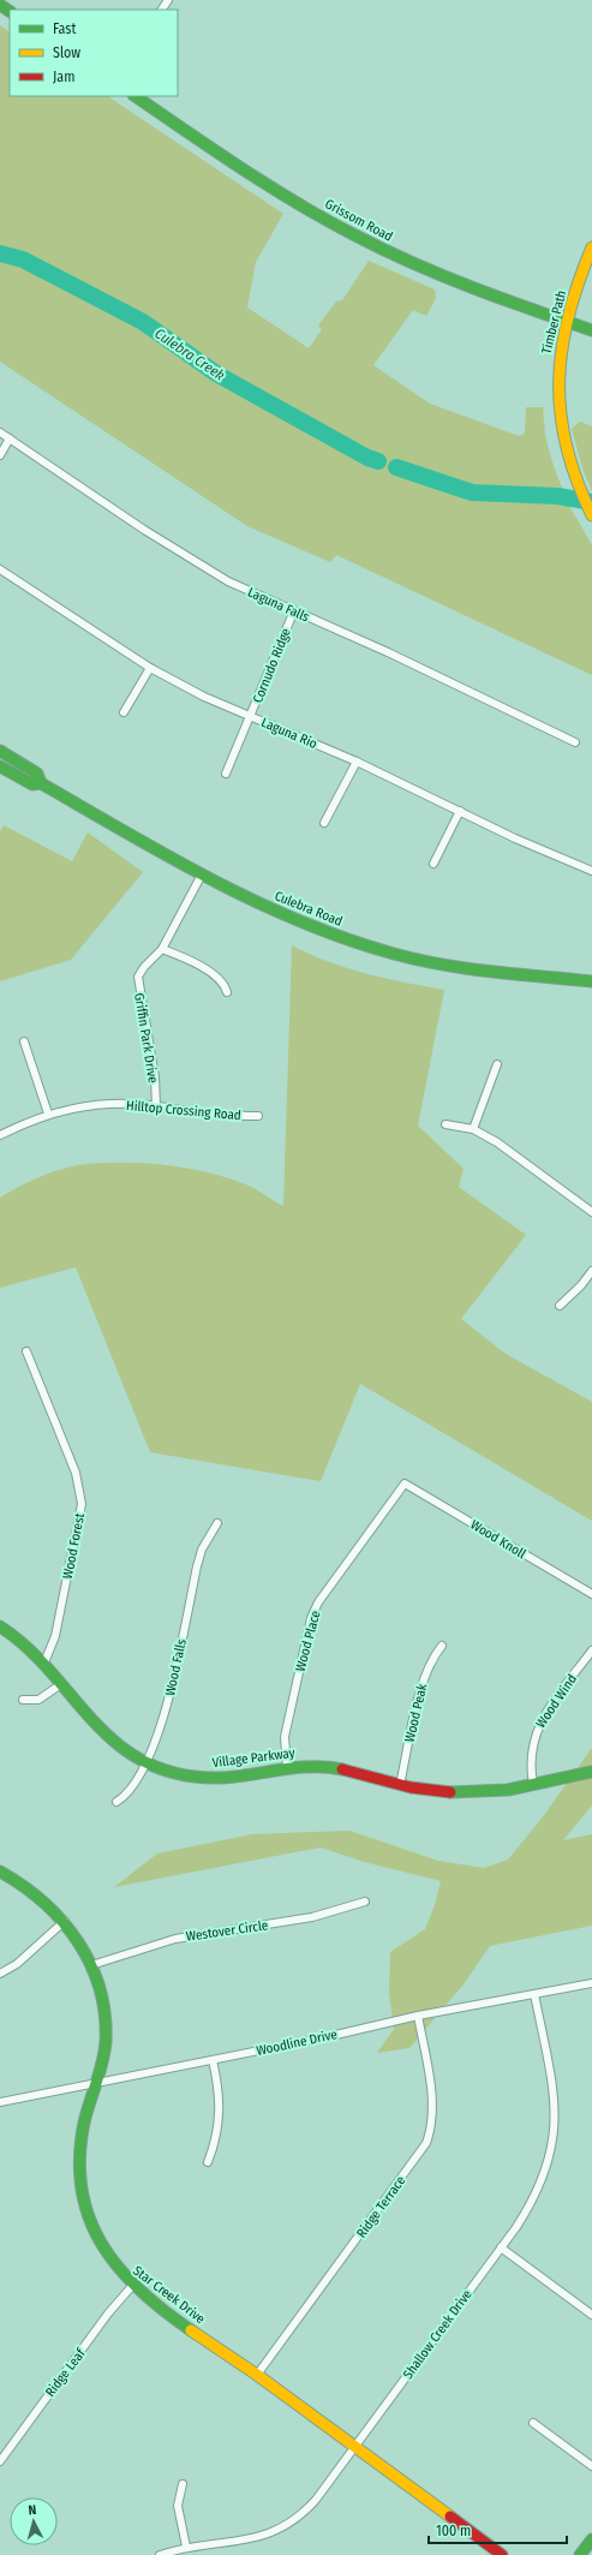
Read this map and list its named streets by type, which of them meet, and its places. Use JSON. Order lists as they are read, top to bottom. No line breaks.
{"streets":{"street":["Grissom Road","Timber Path","Laguna Falls","Cornudo Ridge","Laguna Rio","Culebra Road","Griffin Park Drive","Hilltop Crossing Road","Wood Knoll","Wood Forest","Wood Place","Wood Falls","Wood Wind","Wood Peak","Village Parkway","Westover Circle","Woodline Drive","Ridge Terrace","Star Creek Drive","Shallow Creek Drive","Ridge Leaf"]},"crossings":[["Grissom Road","Timber Path"],["Laguna Falls","Cornudo Ridge"],["Cornudo Ridge","Laguna Rio"],["Culebra Road","Griffin Park Drive"],["Griffin Park Drive","Hilltop Crossing Road"],["Wood Knoll","Wood Place"],["Wood Forest","Village Parkway"],["Wood Place","Village Parkway"],["Wood Falls","Village Parkway"],["Wood Wind","Village Parkway"],["Wood Peak","Village Parkway"],["Westover Circle","Star Creek Drive"],["Woodline Drive","Ridge Terrace"],["Woodline Drive","Star Creek Drive"],["Woodline Drive","Shallow Creek Drive"],["Ridge Terrace","Star Creek Drive"],["Star Creek Drive","Shallow Creek Drive"],["Star Creek Drive","Ridge Leaf"]],"water":["Culebra Creek"],"legend":["Fast","Slow","Jam"],"scale_bar":"100 m","north":"top"}
